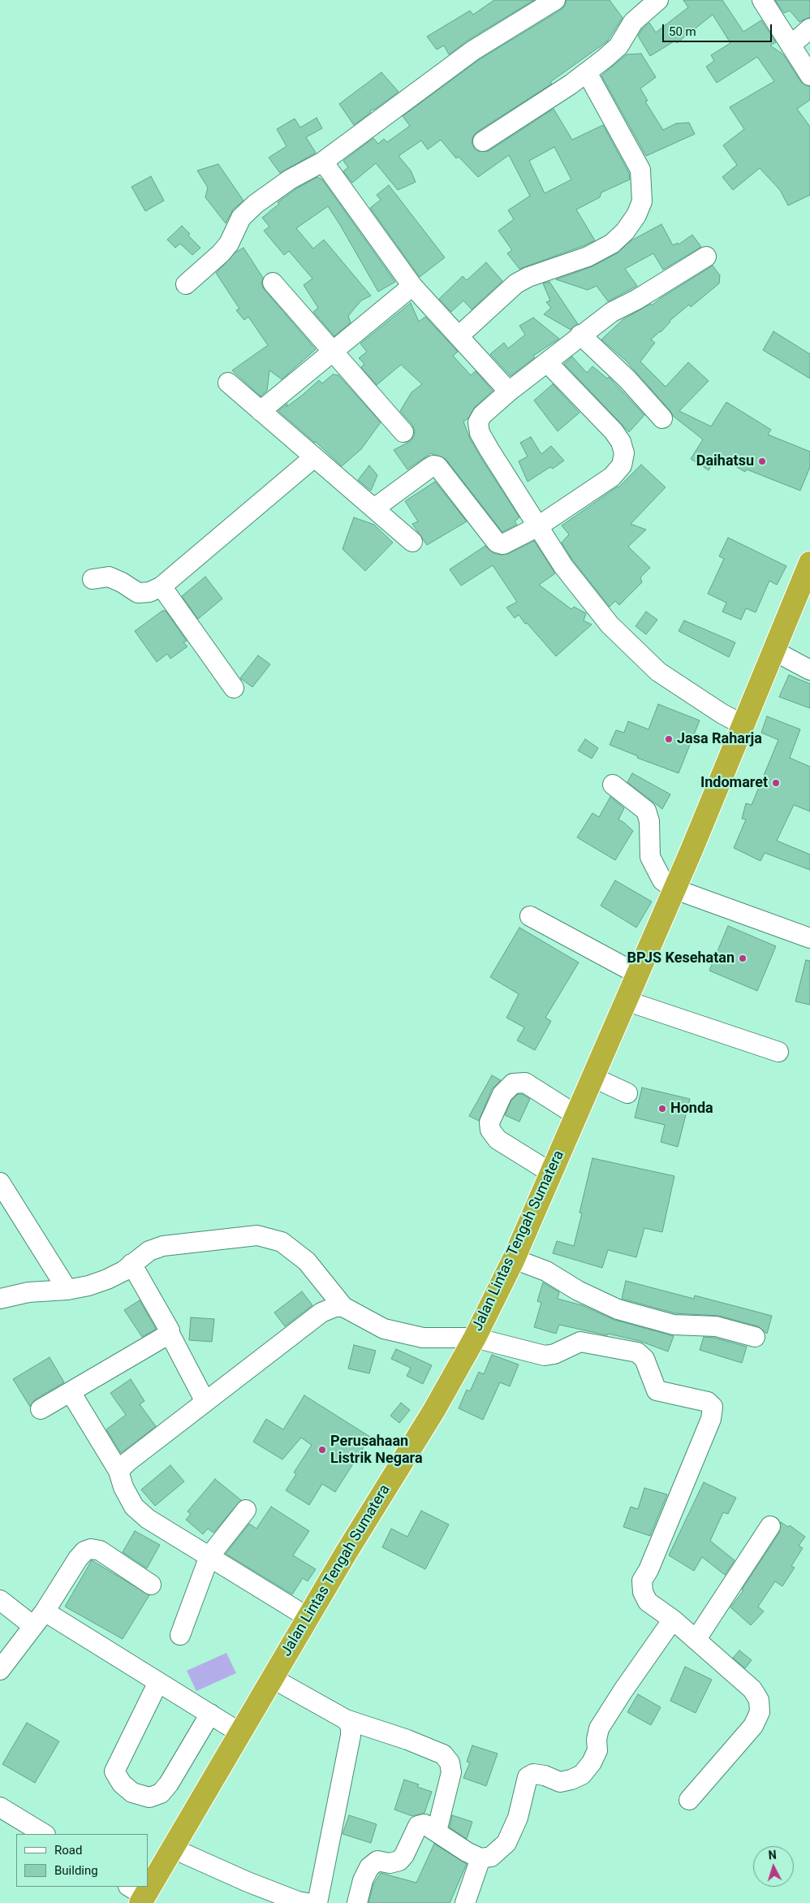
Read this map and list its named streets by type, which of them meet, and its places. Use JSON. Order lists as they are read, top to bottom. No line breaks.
{"streets":{"highway":["Jalan Lintas Tengah Sumatera"]},"places":["Daihatsu","Jasa Raharja","Indomaret","BPJS Kesehatan","Honda","Perusahaan Listrik Negara"],"legend":["Road","Building"],"scale_bar":"50 m","north":"top"}
